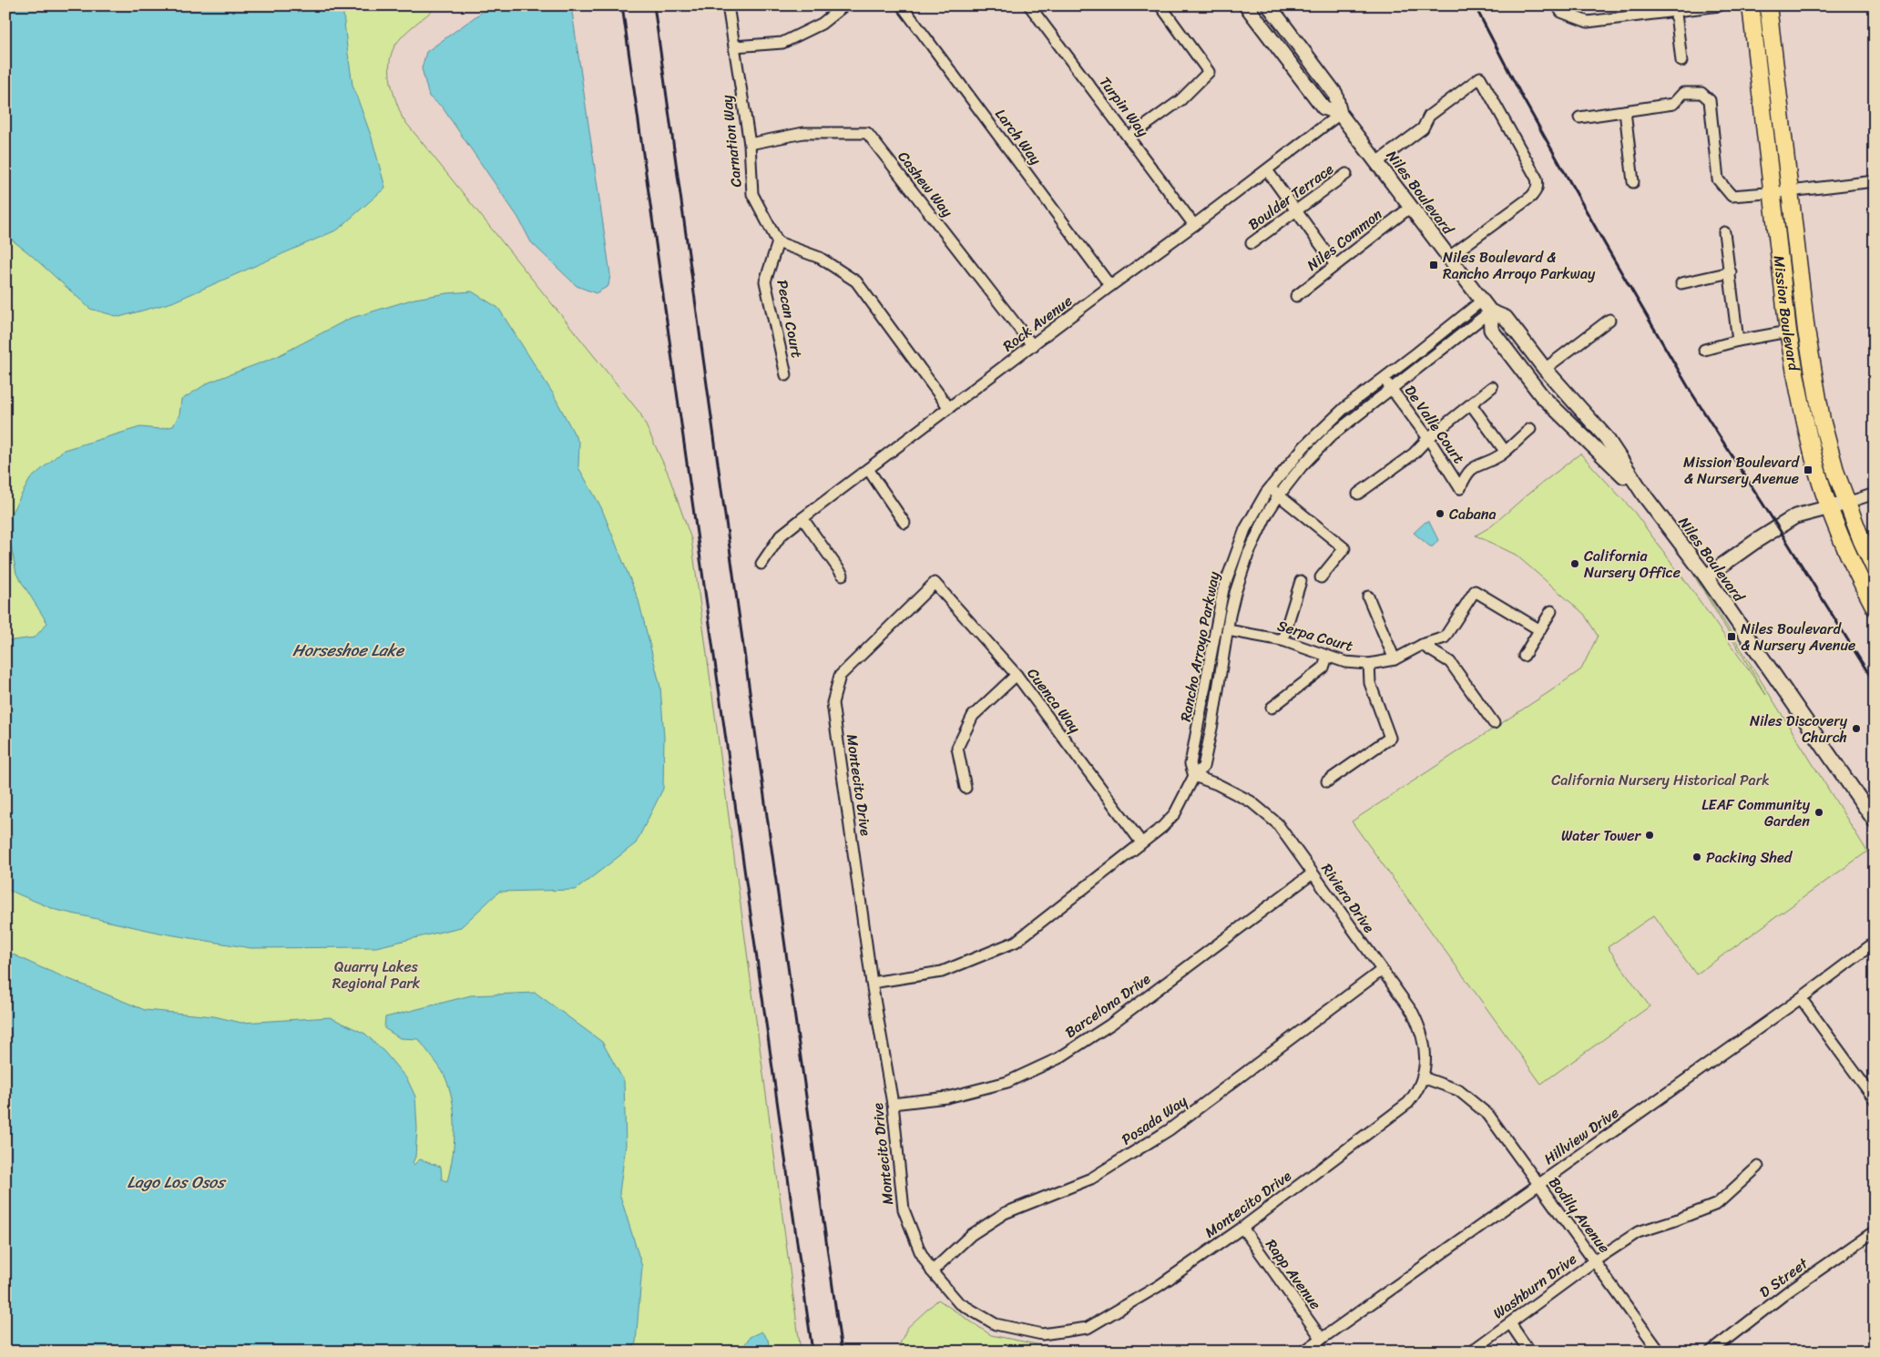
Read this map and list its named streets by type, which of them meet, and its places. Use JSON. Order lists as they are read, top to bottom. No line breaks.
{"streets":{"main road":["Niles Boulevard","Mission Boulevard"],"street":["Turpin Way","Larch Way","Carnation Way","Cashew Way","Boulder Terrace","Niles Common","Pecan Court","Rock Avenue","De Valle Court","Serpa Court","Rancho Arroyo Parkway","Cuenca Way","Montecito Drive","Riviera Drive","Barcelona Drive","Posada Way","Hillview Drive","Bodily Avenue","Rapp Avenue","D Street","Washburn Drive"]},"crossings":[["Turpin Way","Rock Avenue"],["Larch Way","Rock Avenue"],["Carnation Way","Cashew Way"],["Carnation Way","Pecan Court"],["Cashew Way","Rock Avenue"],["Niles Boulevard","Niles Common"],["Niles Boulevard","Rock Avenue"],["Niles Boulevard","Rancho Arroyo Parkway"],["De Valle Court","Rancho Arroyo Parkway"],["Serpa Court","Rancho Arroyo Parkway"],["Rancho Arroyo Parkway","Cuenca Way"],["Rancho Arroyo Parkway","Montecito Drive"],["Rancho Arroyo Parkway","Riviera Drive"],["Cuenca Way","Montecito Drive"],["Montecito Drive","Riviera Drive"],["Montecito Drive","Barcelona Drive"],["Montecito Drive","Posada Way"],["Montecito Drive","Bodily Avenue"],["Montecito Drive","Rapp Avenue"],["Riviera Drive","Barcelona Drive"],["Riviera Drive","Posada Way"],["Riviera Drive","Bodily Avenue"],["Hillview Drive","Bodily Avenue"],["Hillview Drive","Rapp Avenue"],["Bodily Avenue","Washburn Drive"]],"water":["Horseshoe Lake","Lago Los Osos"],"parks":["California Nursery Historical Park","Quarry Lakes Regional Park"],"places":{"transit":["Niles Boulevard & Rancho Arroyo Parkway","Mission Boulevard & Nursery Avenue","Niles Boulevard & Nursery Avenue"],"other":["Cabana","California Nursery Office","Niles Discovery Church","LEAF Community Garden","Water Tower","Packing Shed"]}}
